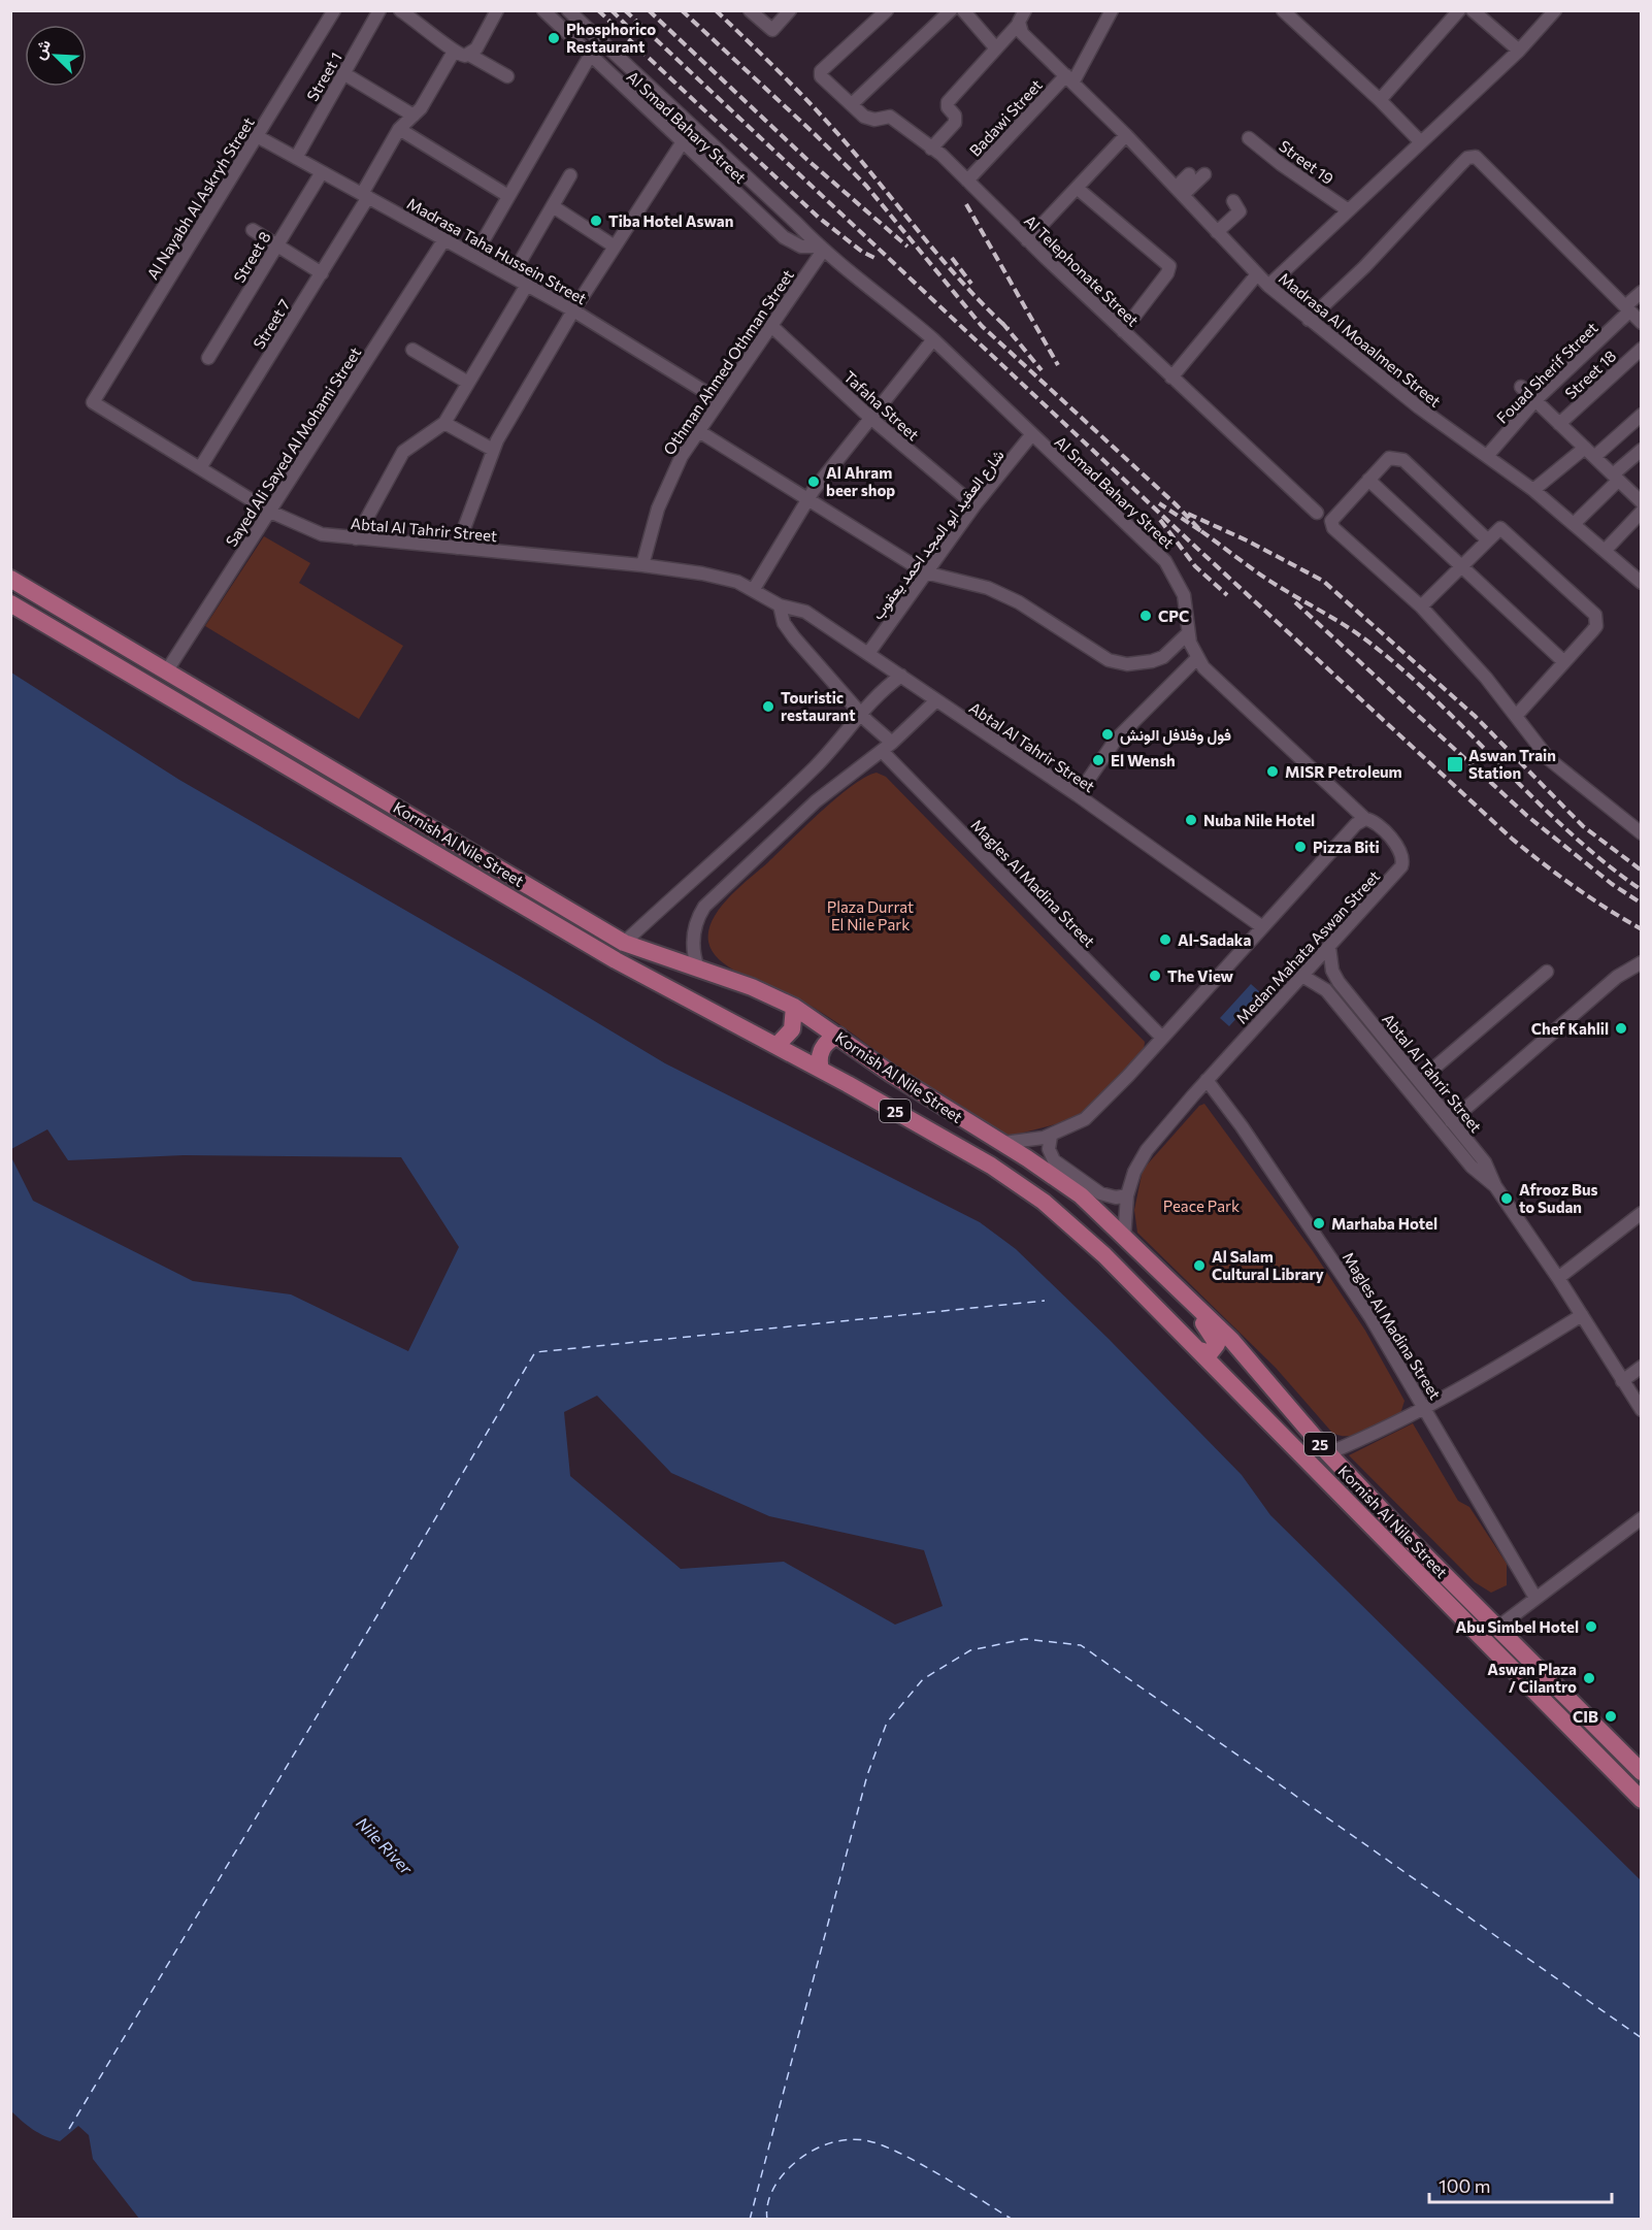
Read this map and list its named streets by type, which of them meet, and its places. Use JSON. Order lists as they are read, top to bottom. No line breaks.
{"streets":{"main road":["Kornish Al Nile Street","25"],"street":["Street 1","Badawi Street","Al Smad Bahary Street","Street 19","Al Nayabh Al Askryh Street","Madrasa Taha Hussein Street","Street 8","Al Telephonate Street","Street 7","Madrasa Al Moaalmen Street","Othman Ahmed Othman Street","Fouad Sherif Street","Street 18","Tafaha Street","Sayed Ali Sayed Al Mohami Street","Abtal Al Tahrir Street","شارع العقيد ابو المجد احمد يعقوب","Magles Al Madina Street","Medan Mahata Aswan Street"]},"crossings":[["Street 1","Madrasa Taha Hussein Street"],["Badawi Street","Al Telephonate Street"],["Badawi Street","Madrasa Al Moaalmen Street"],["Al Smad Bahary Street","Othman Ahmed Othman Street"],["Al Smad Bahary Street","شارع العقيد ابو المجد احمد يعقوب"],["Al Smad Bahary Street","Medan Mahata Aswan Street"],["Al Nayabh Al Askryh Street","Madrasa Taha Hussein Street"],["Al Nayabh Al Askryh Street","Abtal Al Tahrir Street"],["Madrasa Taha Hussein Street","Street 8"],["Madrasa Taha Hussein Street","Street 7"],["Madrasa Taha Hussein Street","Othman Ahmed Othman Street"],["Madrasa Taha Hussein Street","Sayed Ali Sayed Al Mohami Street"],["Street 7","Abtal Al Tahrir Street"],["Madrasa Al Moaalmen Street","Fouad Sherif Street"],["Othman Ahmed Othman Street","Tafaha Street"],["Othman Ahmed Othman Street","Abtal Al Tahrir Street"],["Tafaha Street","شارع العقيد ابو المجد احمد يعقوب"],["Sayed Ali Sayed Al Mohami Street","Abtal Al Tahrir Street"],["Sayed Ali Sayed Al Mohami Street","Kornish Al Nile Street"],["Abtal Al Tahrir Street","شارع العقيد ابو المجد احمد يعقوب"],["Abtal Al Tahrir Street","Medan Mahata Aswan Street"],["Kornish Al Nile Street","Medan Mahata Aswan Street"],["Magles Al Madina Street","Medan Mahata Aswan Street"]],"water":["Nile River"],"parks":["Plaza Durrat El Nile Park","Peace Park"],"places":{"other":["Phosphorico Restaurant","Tiba Hotel Aswan","Al Ahram beer shop","CPC","Touristic restaurant","فول وفلافل الونش","El Wensh","MISR Petroleum","Nuba Nile Hotel","Pizza Biti","Al-Sadaka","The View","Chef Kahlil","Afrooz Bus to Sudan","Marhaba Hotel","Al Salam Cultural Library","Abu Simbel Hotel","Aswan Plaza / Cilantro","CIB"],"transit":["Aswan Train Station"]},"scale_bar":"100 m","north":"top left"}
